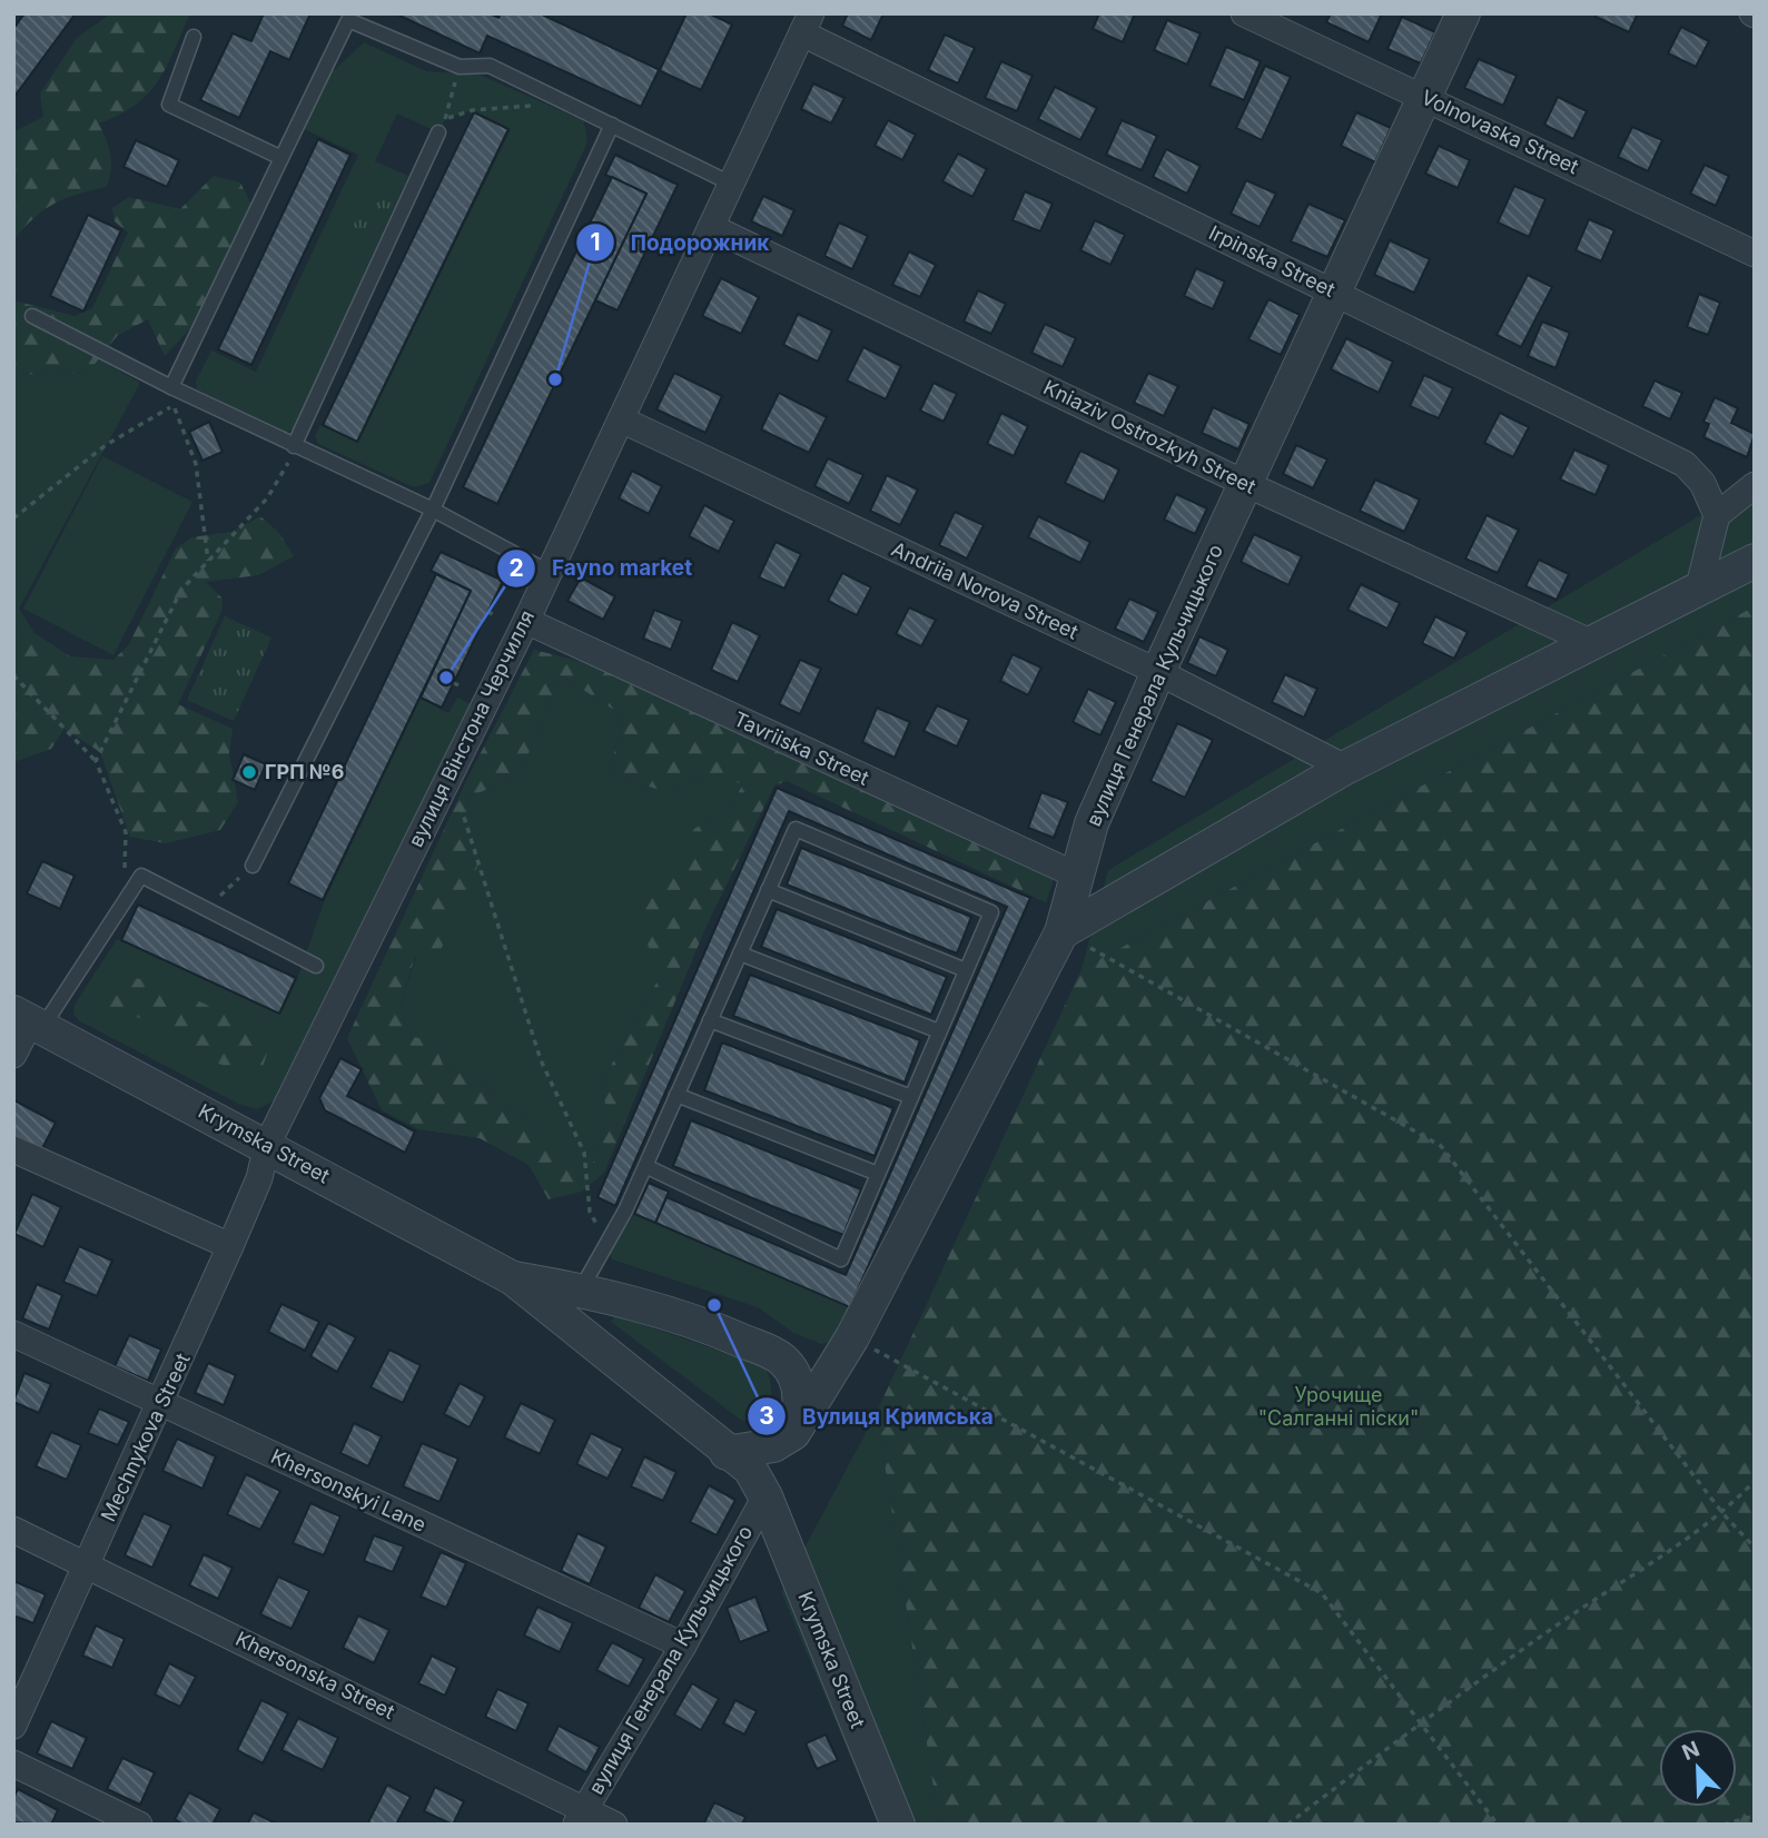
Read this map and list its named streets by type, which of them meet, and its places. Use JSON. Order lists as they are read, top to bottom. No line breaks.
{"streets":{"street":["Volnovaska Street","Irpinska Street","Kniaziv Ostrozkyh Street","Andriia Norova Street","вулиця Генерала Кульчицького","вулиця Вінстона Черчилля","Tavriiska Street","Krymska Street","Mechnykova Street","Khersonskyi Lane","Khersonska Street"]},"crossings":[["Volnovaska Street","вулиця Генерала Кульчицького"],["Irpinska Street","вулиця Генерала Кульчицького"],["Irpinska Street","вулиця Вінстона Черчилля"],["Kniaziv Ostrozkyh Street","вулиця Генерала Кульчицького"],["Kniaziv Ostrozkyh Street","вулиця Вінстона Черчилля"],["Andriia Norova Street","вулиця Генерала Кульчицького"],["Andriia Norova Street","вулиця Вінстона Черчилля"],["вулиця Генерала Кульчицького","Tavriiska Street"],["вулиця Генерала Кульчицького","Krymska Street"],["вулиця Генерала Кульчицького","Khersonskyi Lane"],["вулиця Генерала Кульчицького","Khersonska Street"],["вулиця Вінстона Черчилля","Tavriiska Street"],["вулиця Вінстона Черчилля","Krymska Street"],["вулиця Вінстона Черчилля","Mechnykova Street"],["Krymska Street","Mechnykova Street"],["Mechnykova Street","Khersonskyi Lane"],["Mechnykova Street","Khersonska Street"]],"parks":["Урочище \"Салганні піски\""],"places":["Подорожник","Fayno market","ГРП №6","Вулиця Кримська"],"north":"top left"}
